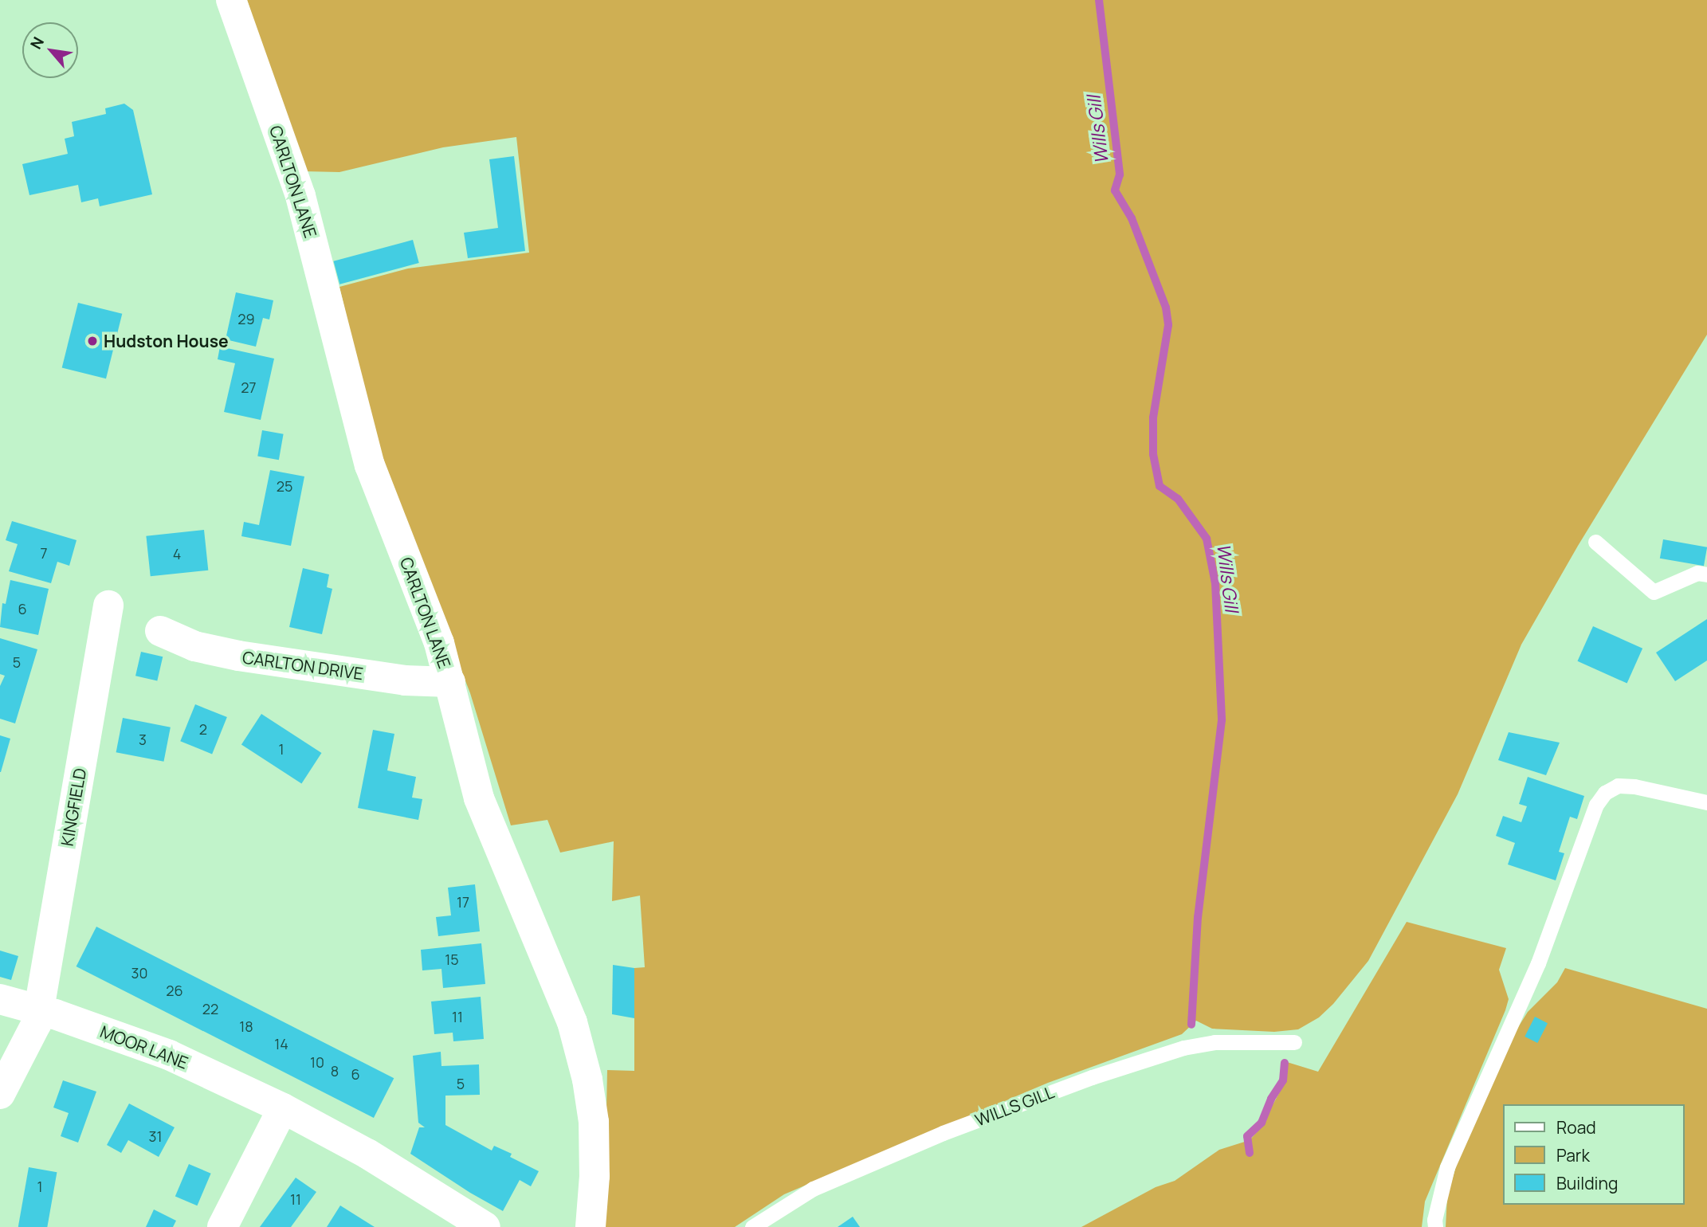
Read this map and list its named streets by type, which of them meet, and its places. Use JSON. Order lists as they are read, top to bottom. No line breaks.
{"streets":{"street":["CARLTON LANE","CARLTON DRIVE","KINGFIELD","MOOR LANE"],"lane":["WILLS GILL"]},"crossings":[["CARLTON LANE","CARLTON DRIVE"],["KINGFIELD","MOOR LANE"]],"water":["Wills Gill"],"places":["Hudston House"],"house_numbers":["29","27","25","7","4","6","5","2","3","1","17","15","30","26","22","11","18","14","10","8","6","5","31","1","11"],"legend":["Road","Park","Building"],"north":"top left"}
